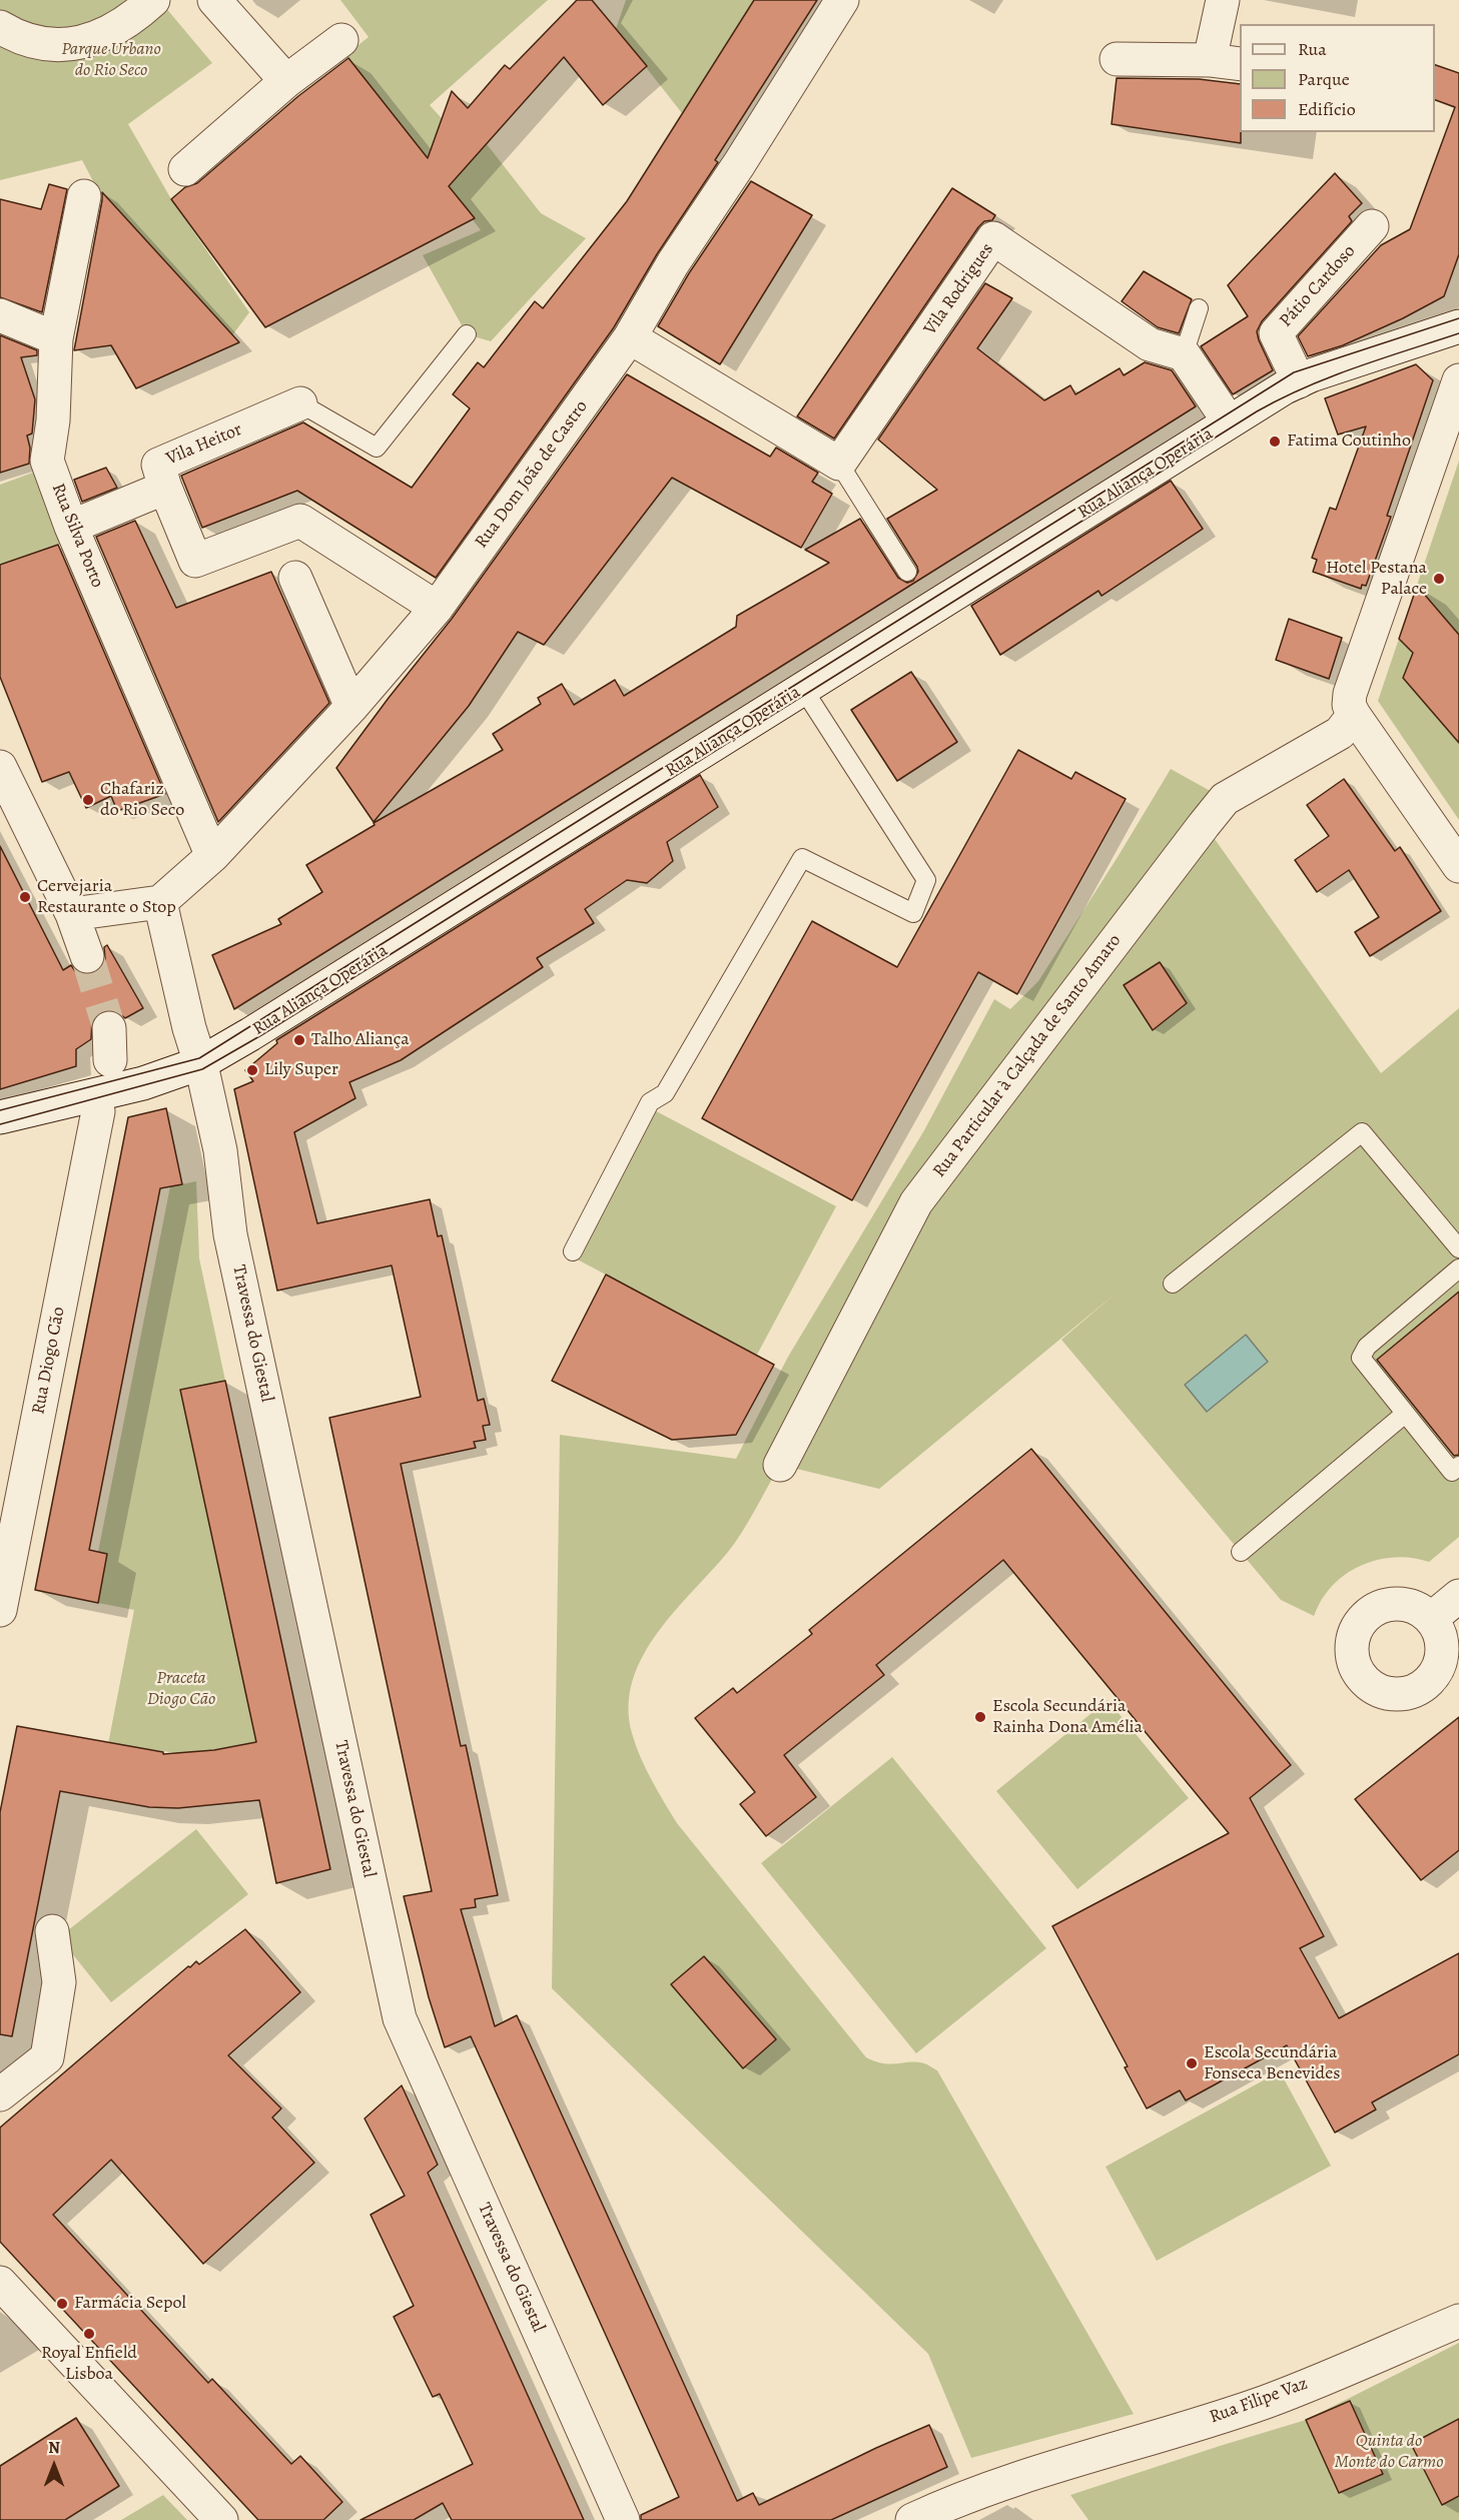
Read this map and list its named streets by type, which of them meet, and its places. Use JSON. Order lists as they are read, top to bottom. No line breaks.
{"streets":{"street":["Pátio Cardoso","Vila Rodrigues","Vila Heitor","Rua Aliança Operária","Rua Dom João de Castro","Rua Silva Porto","Rua Particular à Calçada de Santo Amaro","Travessa do Giestal","Rua Diogo Cão","Rua Filipe Vaz"]},"crossings":[["Pátio Cardoso","Rua Aliança Operária"],["Vila Heitor","Rua Silva Porto"],["Rua Aliança Operária","Travessa do Giestal"],["Rua Dom João de Castro","Rua Silva Porto"],["Rua Dom João de Castro","Travessa do Giestal"]],"parks":["Parque Urbano do Rio Seco","Praceta Diogo Cão","Quinta do Monte do Carmo"],"places":["Fatima Coutinho","Hotel Pestana Palace","Chafariz do Rio Seco","Cervejaria Restaurante o Stop","Talho Aliança","Lily Super","Escola Secundária Rainha Dona Amélia","Escola Secundária Fonseca Benevides","Farmácia Sepol","Royal Enfield Lisboa"],"legend":["Rua","Parque","Edifício"],"north":"top"}
